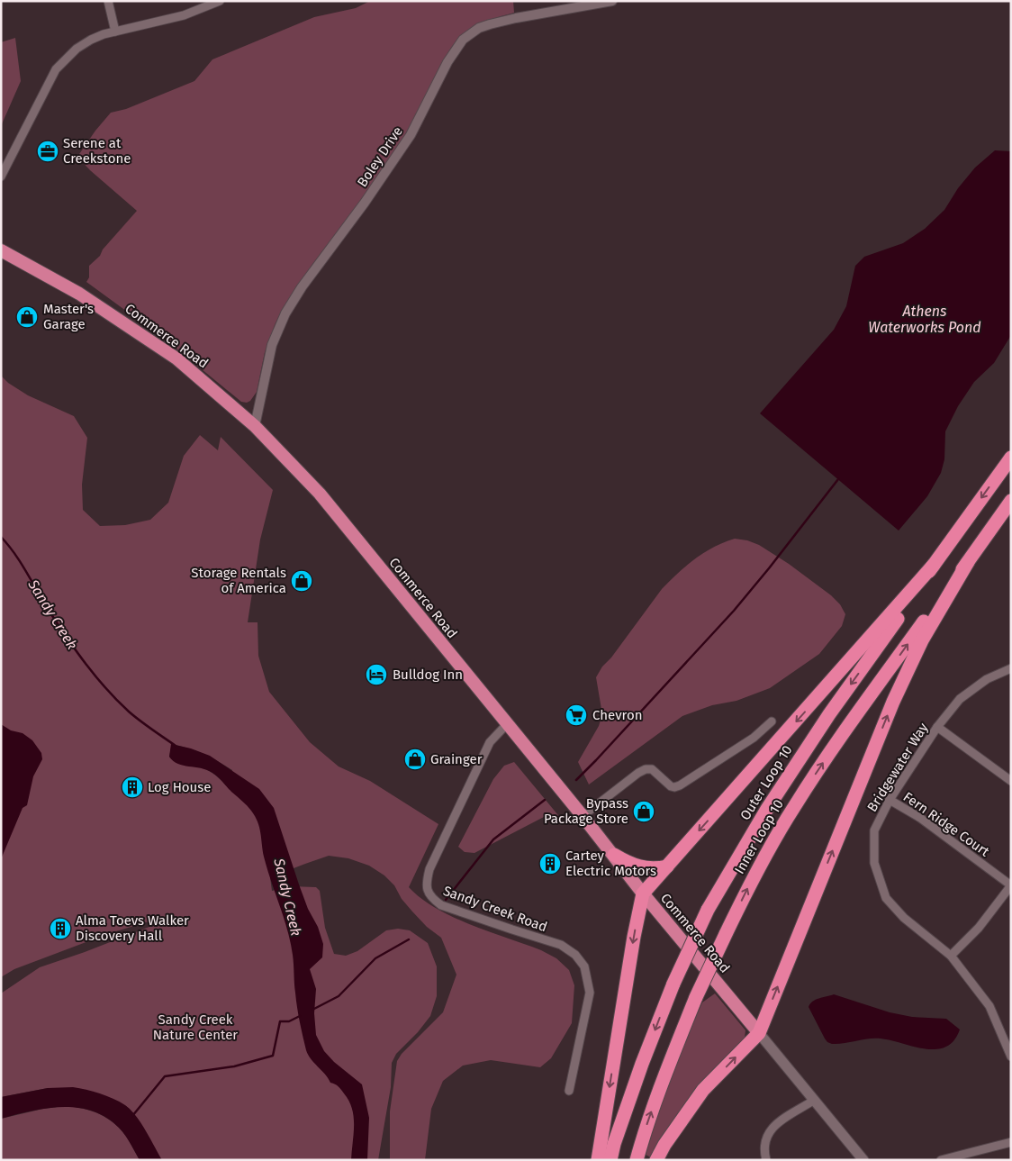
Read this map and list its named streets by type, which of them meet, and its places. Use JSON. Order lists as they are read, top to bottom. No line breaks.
{"streets":{"highway":["Commerce Road","Outer Loop 10","Inner Loop 10"],"street":["Boley Drive","Bridgewater Way","Fern Ridge Court","Sandy Creek Road"]},"crossings":[["Boley Drive","Commerce Road"],["Commerce Road","Sandy Creek Road"],["Bridgewater Way","Fern Ridge Court"]],"water":["Athens Waterworks Pond","Sandy Creek"],"parks":["Sandy Creek Nature Center"],"places":{"office":["Serene at Creekstone"],"shop":["Master's Garage","Storage Rentals of America","Grainger","Bypass Package Store"],"hotel":["Bulldog Inn"],"supermarket":["Chevron"],"building":["Log House","Cartey Electric Motors","Alma Toevs Walker Discovery Hall"]}}
